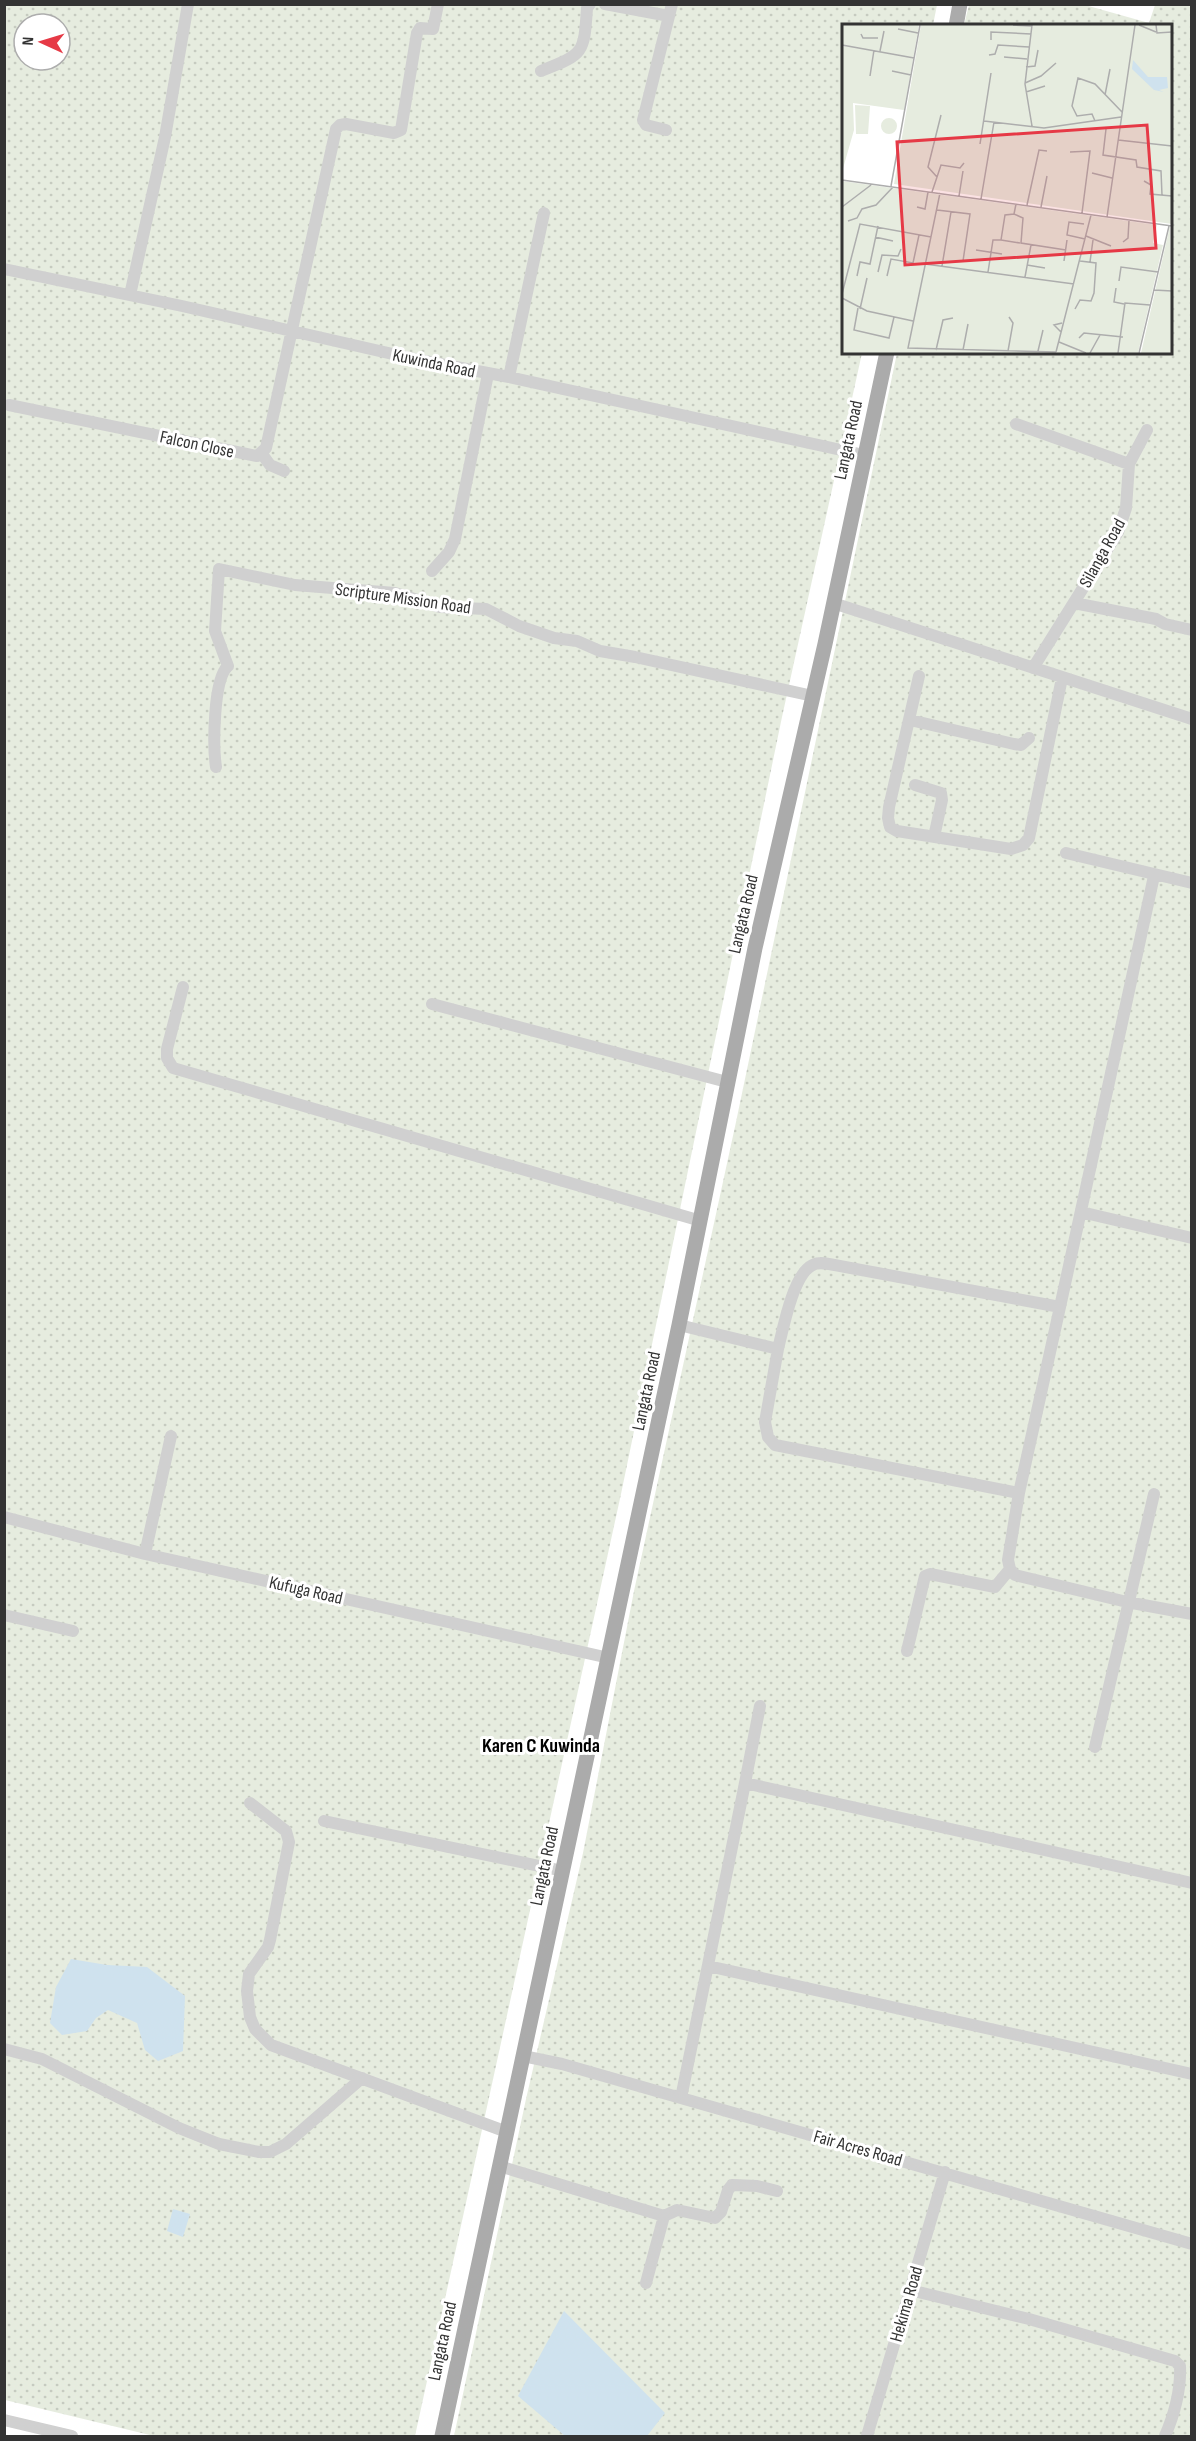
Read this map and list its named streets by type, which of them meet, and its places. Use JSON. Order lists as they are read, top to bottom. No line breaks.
{"streets":{"main road":["Langata Road"],"street":["Kuwinda Road","Falcon Close","Silanga Road","Scripture Mission Road","Kufuga Road","Fair Acres Road","Hekima Road"]},"crossings":[["Kuwinda Road","Langata Road"],["Langata Road","Scripture Mission Road"],["Langata Road","Kufuga Road"],["Langata Road","Fair Acres Road"],["Fair Acres Road","Hekima Road"]],"districts":["Karen C Kuwinda"],"north":"left"}
